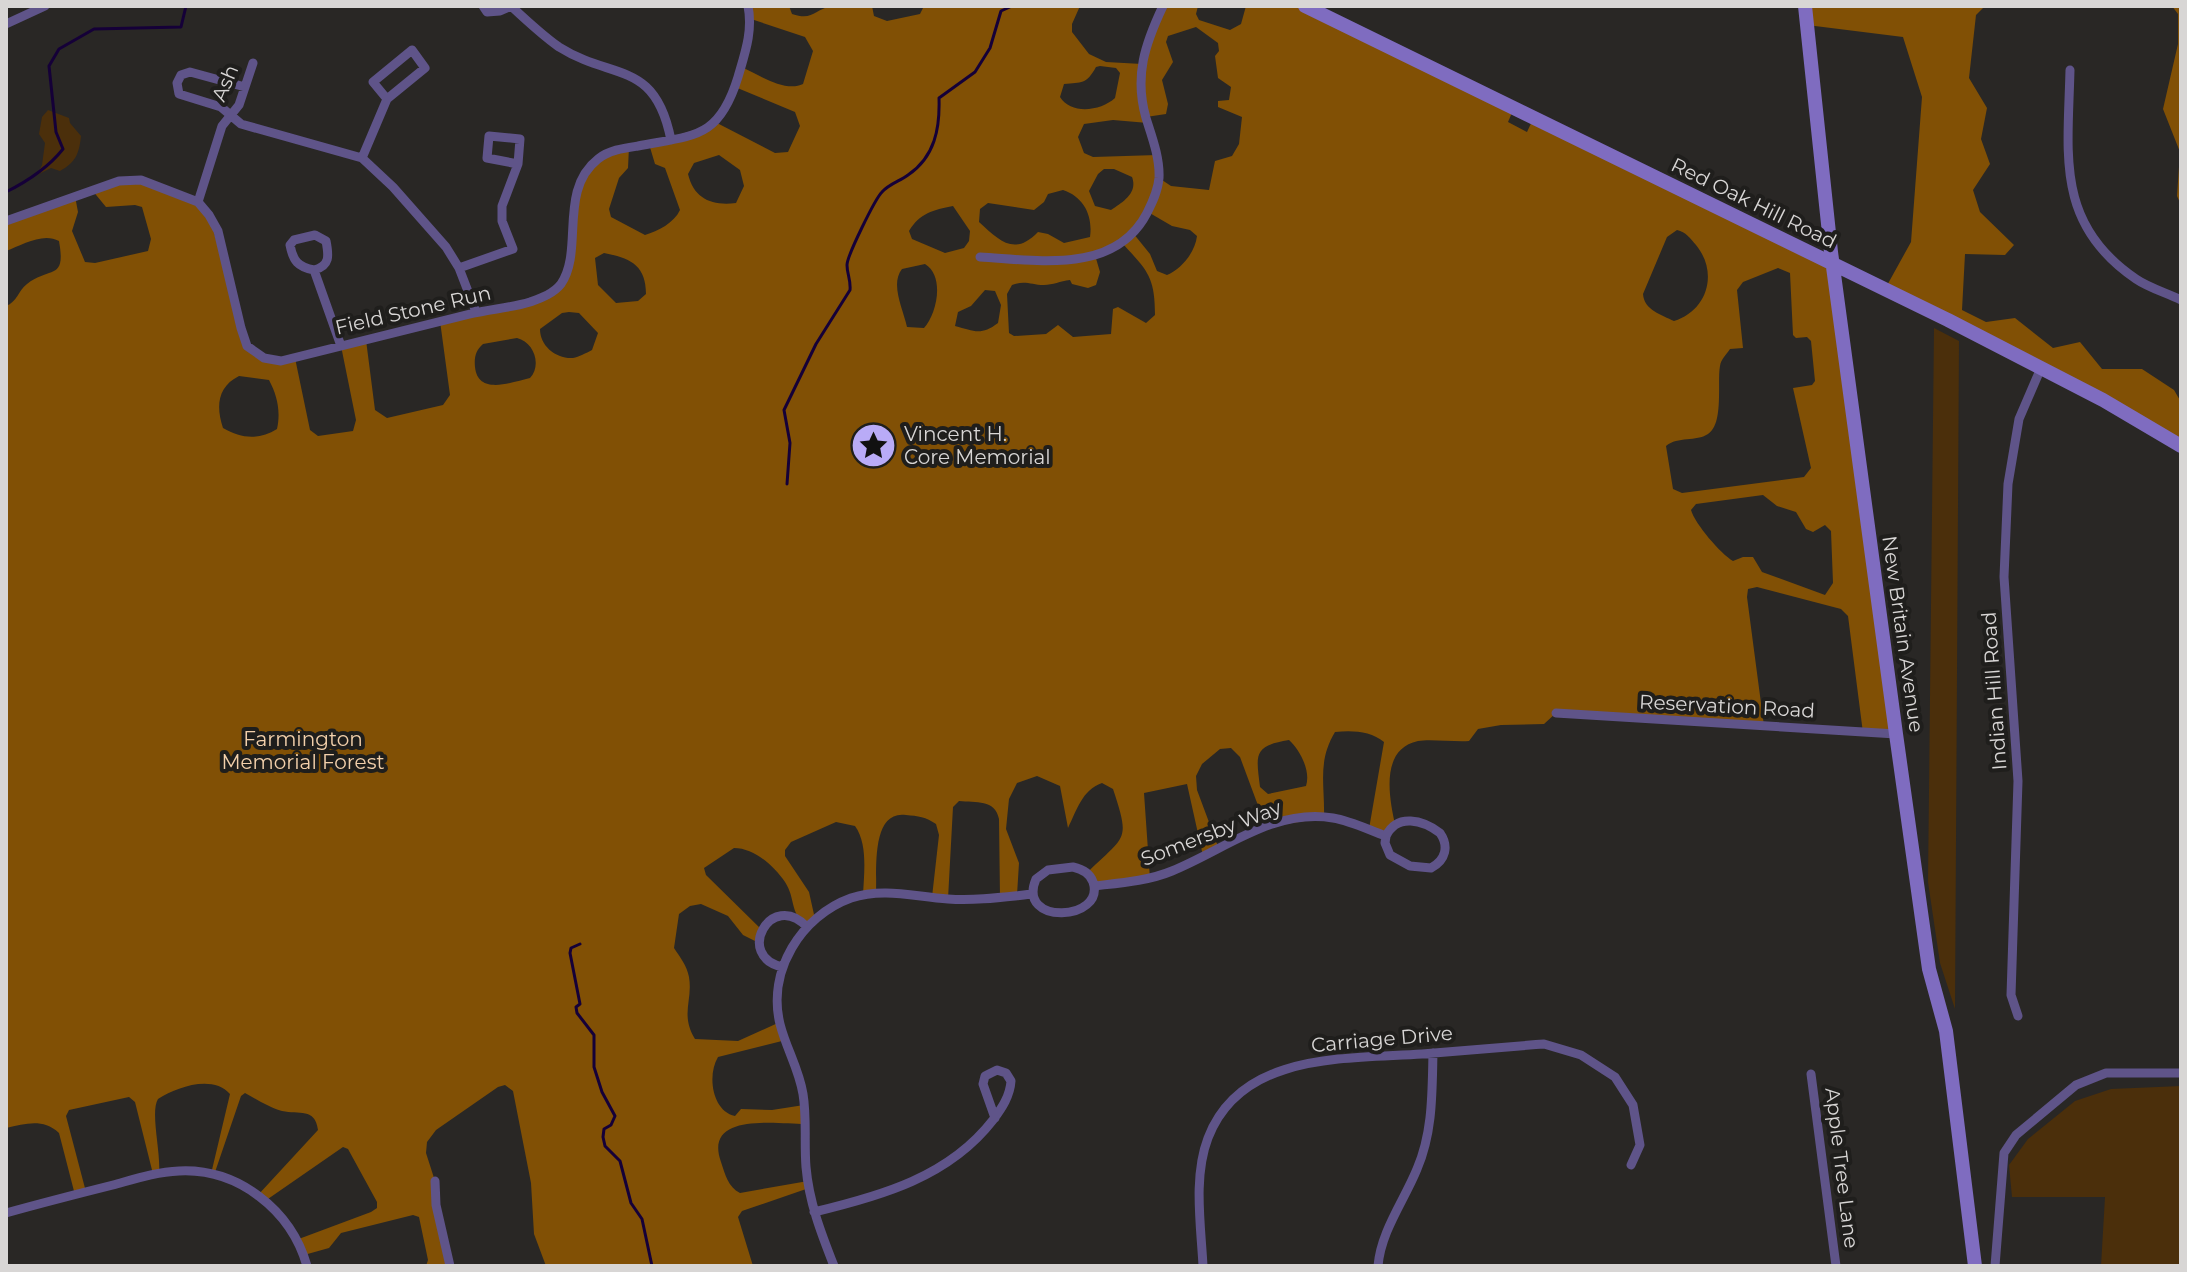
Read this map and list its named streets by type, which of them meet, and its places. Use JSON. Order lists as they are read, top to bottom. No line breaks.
{"streets":{"street":["Ash","Red Oak Hill Road","Field Stone Run","New Britain Avenue","Indian Hill Road","Reservation Road","Somersby Way","Carriage Drive","Apple Tree Lane"]},"crossings":[["Ash","Field Stone Run"],["Red Oak Hill Road","New Britain Avenue"],["Red Oak Hill Road","Indian Hill Road"],["New Britain Avenue","Reservation Road"]],"parks":["Farmington Memorial Forest"],"places":{"place":["Vincent H. Core Memorial"]}}
